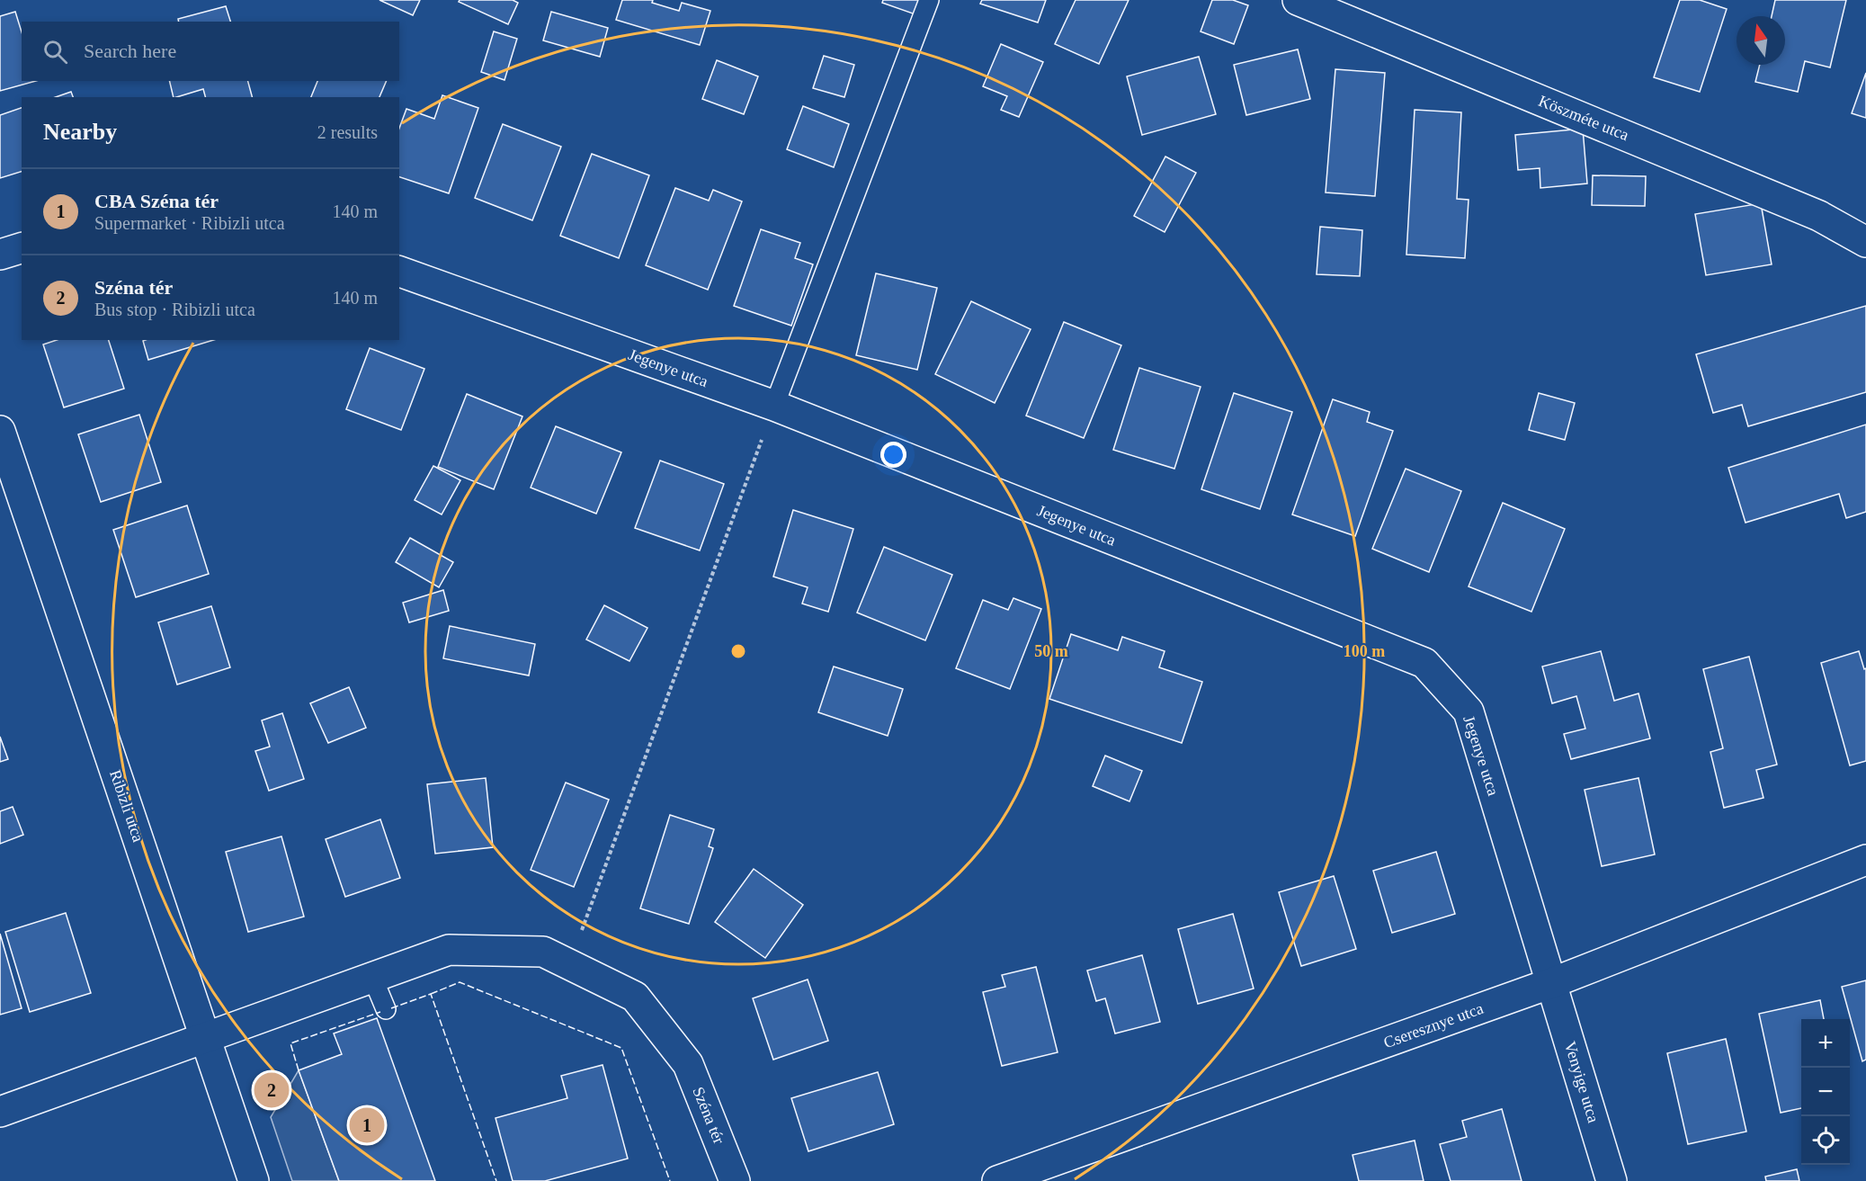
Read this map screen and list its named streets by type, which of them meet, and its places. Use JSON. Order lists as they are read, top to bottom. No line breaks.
{"streets":{"street":["Köszméte utca","Jegenye utca","Ribizli utca","Cseresznye utca","Venyige utca","Széna tér"]},"crossings":[["Jegenye utca","Cseresznye utca"],["Jegenye utca","Venyige utca"],["Ribizli utca","Széna tér"],["Cseresznye utca","Venyige utca"]],"north":"top","page":{"search":"Search here","heading":["Nearby","2 results"],"list":[{"mark":"1","name":"CBA Széna tér","note":"Supermarket · Ribizli utca","value":"140 m"},{"mark":"2","name":"Széna tér","note":"Bus stop · Ribizli utca","value":"140 m"}],"map_buttons":["+","−"],"pins":["2","1"]},"rings":["50 m","100 m"]}
